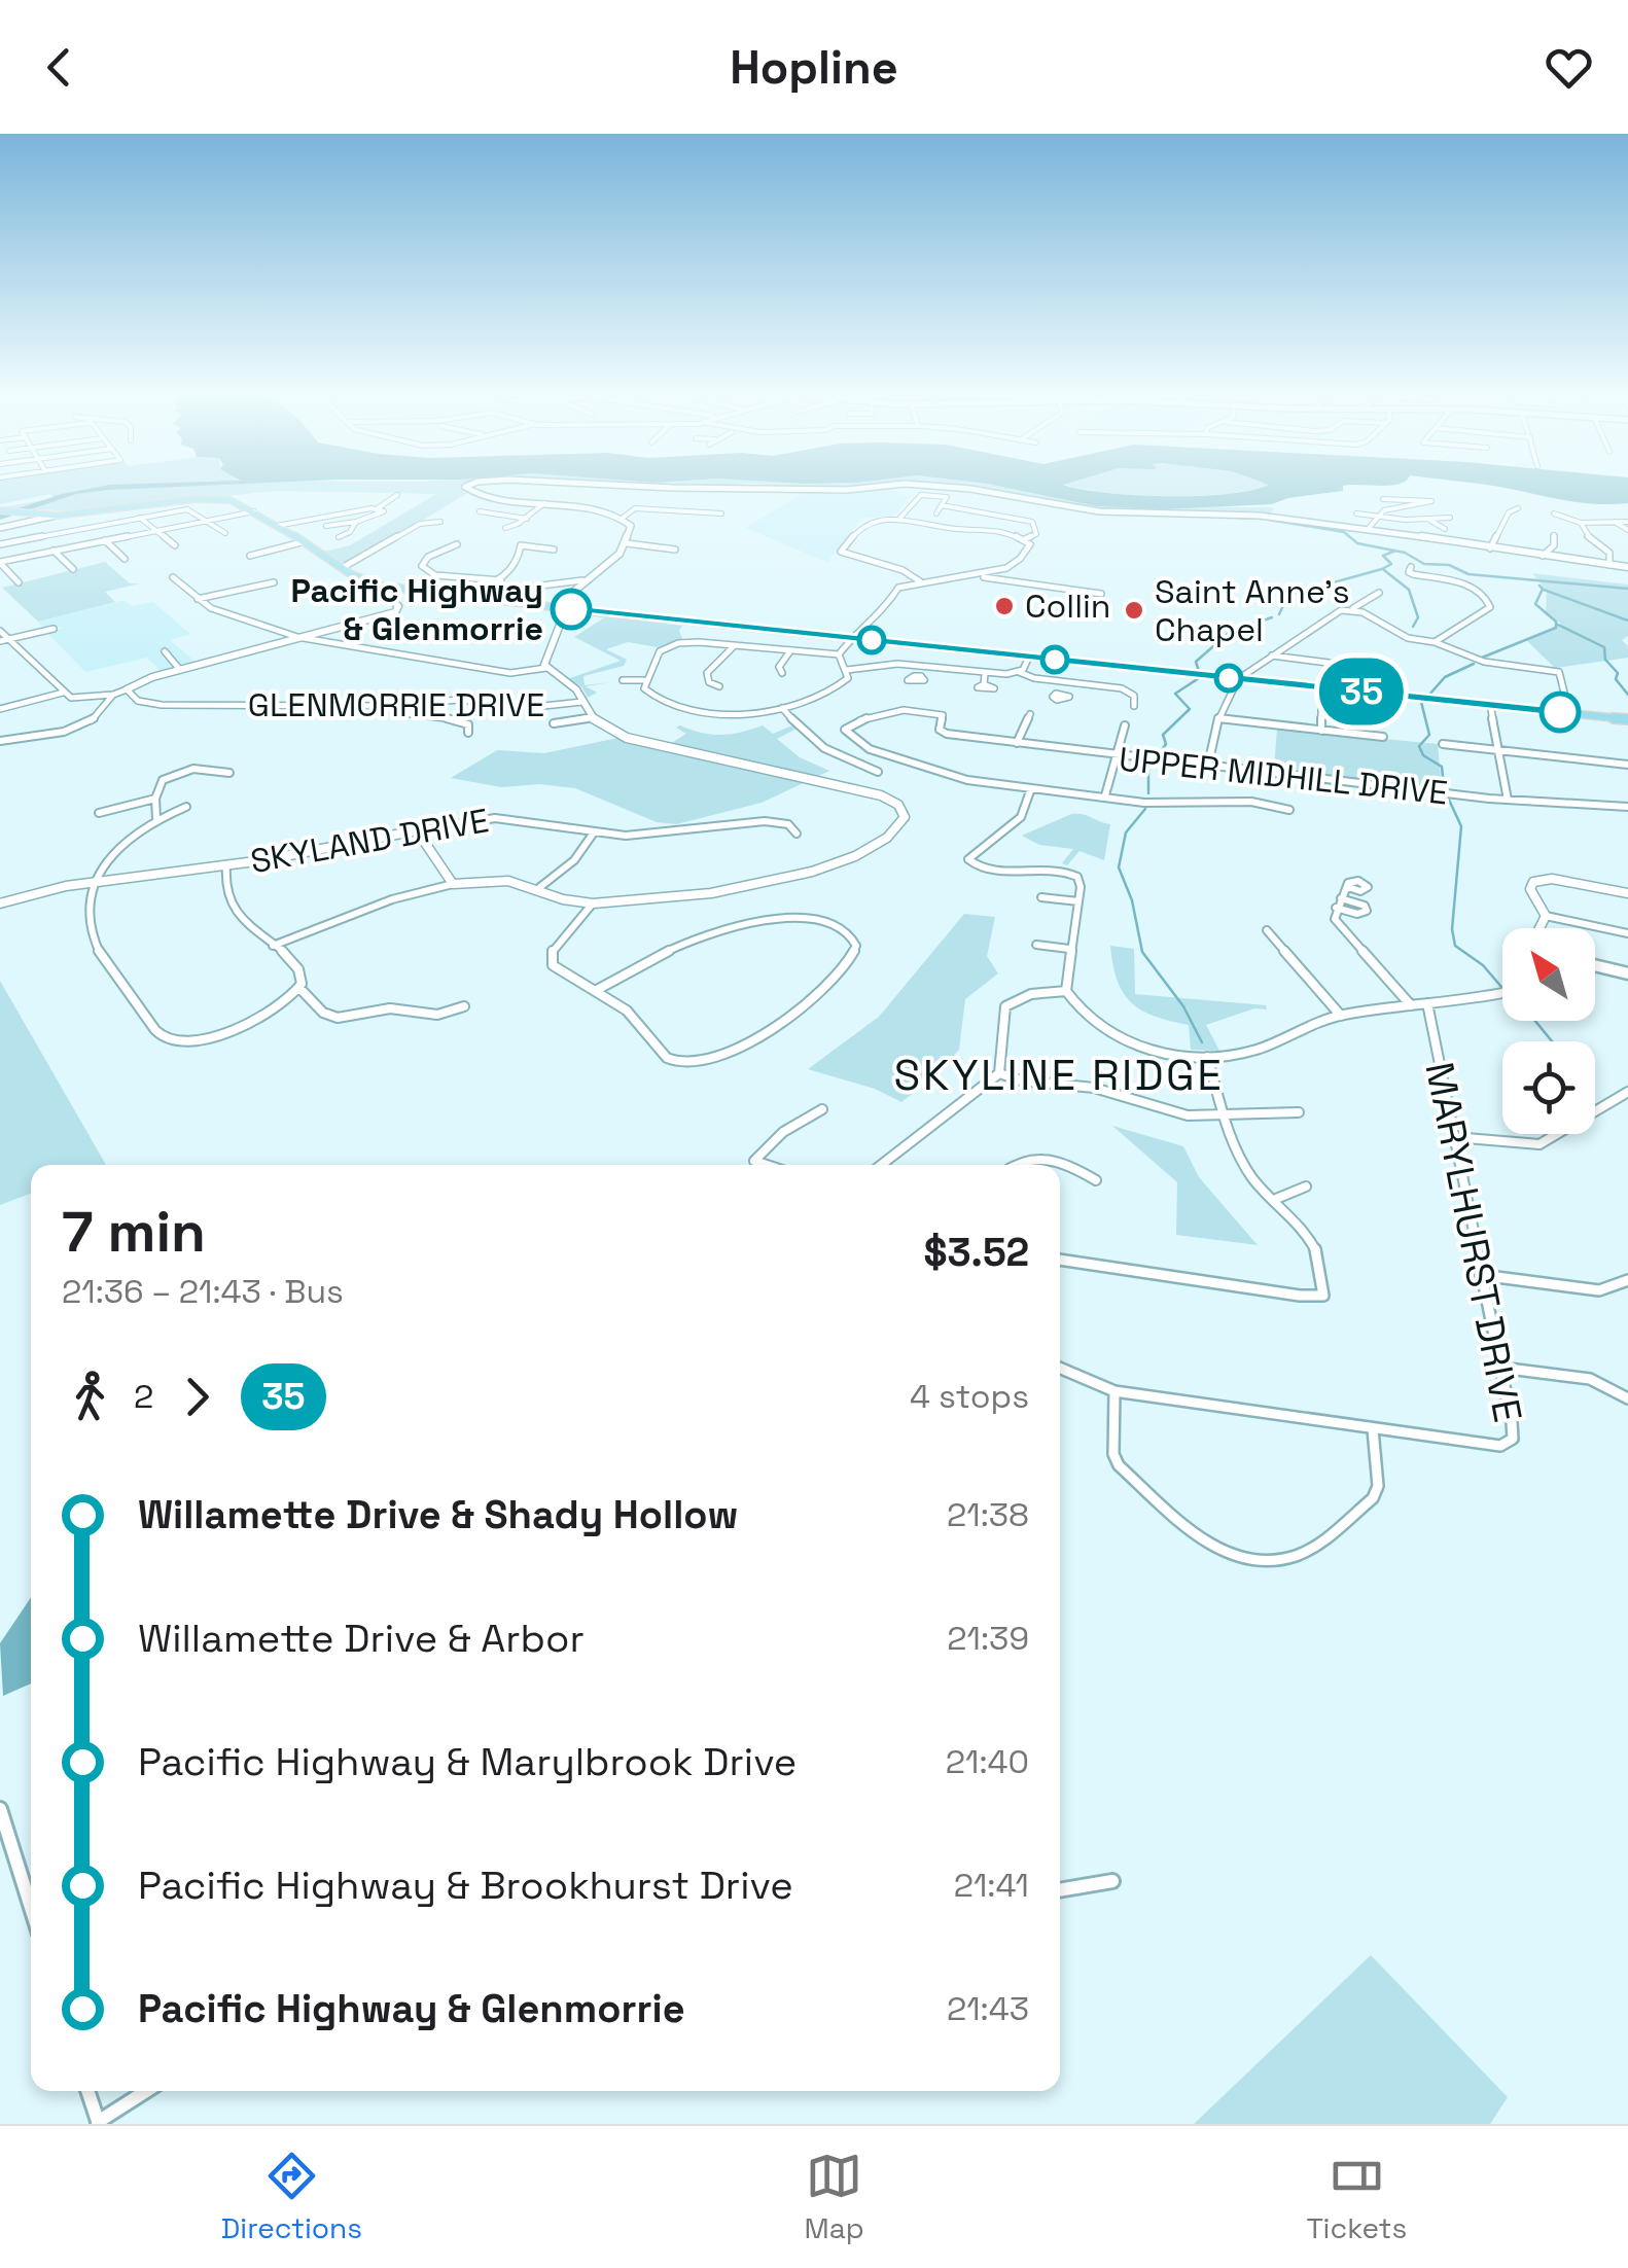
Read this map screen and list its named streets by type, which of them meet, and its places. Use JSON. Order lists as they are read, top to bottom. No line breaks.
{"streets":{"street":["GLENMORRIE DRIVE","UPPER MIDHILL DRIVE","SKYLAND DRIVE","MARYLHURST DRIVE"]},"districts":["SKYLINE RIDGE"],"places":["Collin","Pacific Highway & Glenmorrie","Saint Anne's Chapel"],"lines":["bus line 35"],"north":"top left","page":{"header":"Hopline","on_map":"35","heading":["7 min","21:36 – 21:43 · Bus","$3.52"],"legs":["2","35","4 stops"],"list":[{"name":"Willamette Drive & Shady Hollow","value":"21:38"},{"name":"Willamette Drive & Arbor","value":"21:39"},{"name":"Pacific Highway & Marylbrook Drive","value":"21:40"},{"name":"Pacific Highway & Brookhurst Drive","value":"21:41"},{"name":"Pacific Highway & Glenmorrie","value":"21:43"}],"tabs":["Directions","Map","Tickets"]}}
